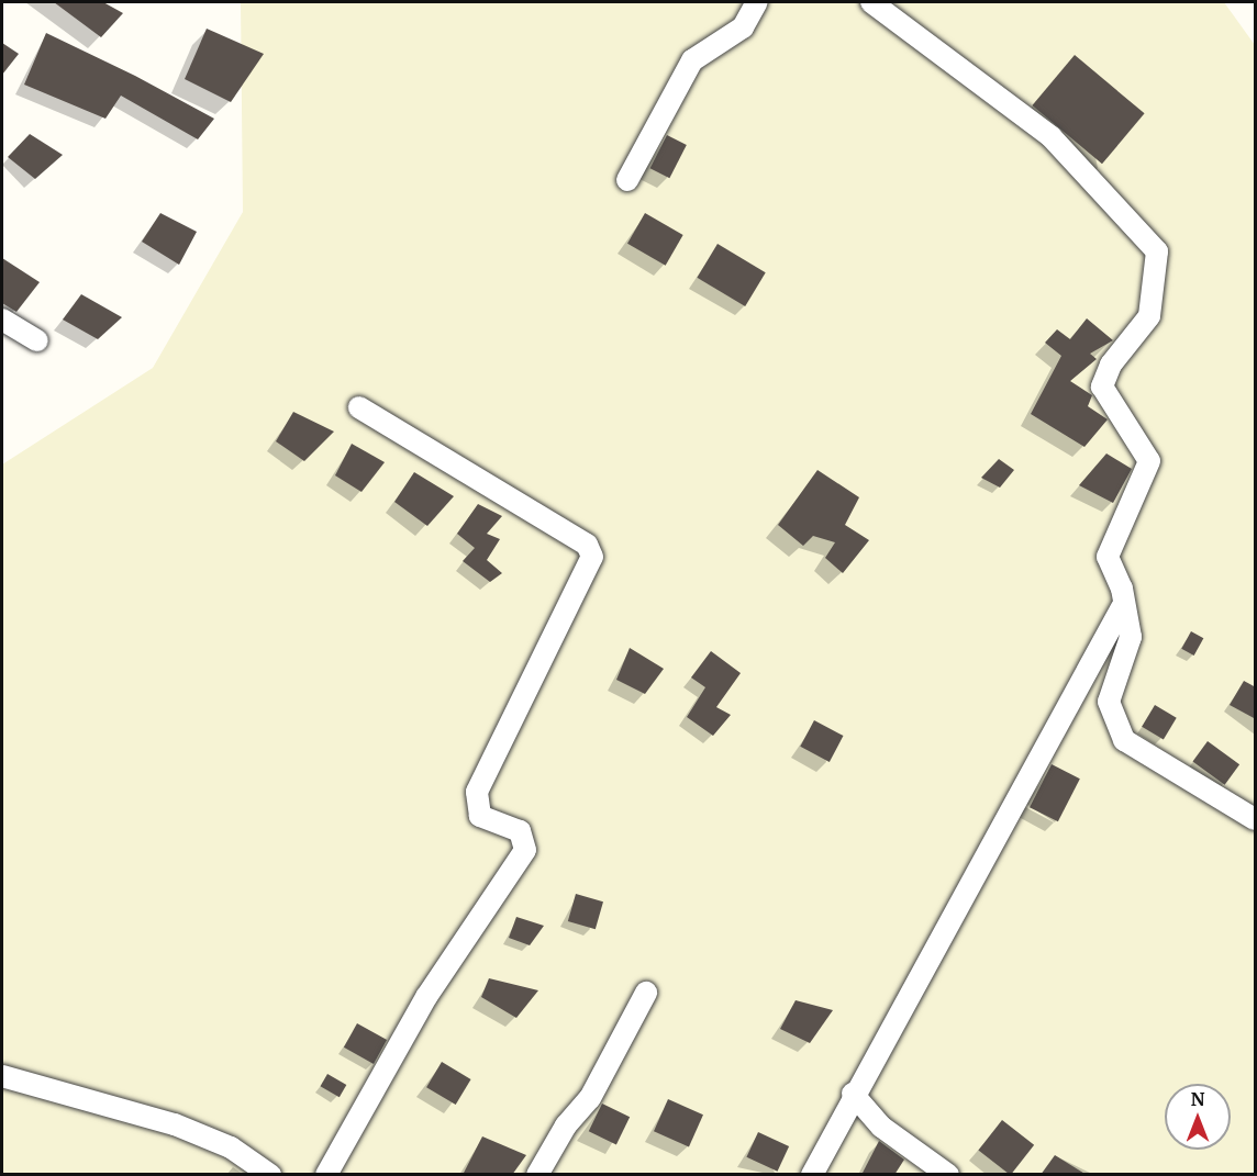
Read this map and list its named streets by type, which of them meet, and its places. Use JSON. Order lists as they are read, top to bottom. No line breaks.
{"north":"top"}
